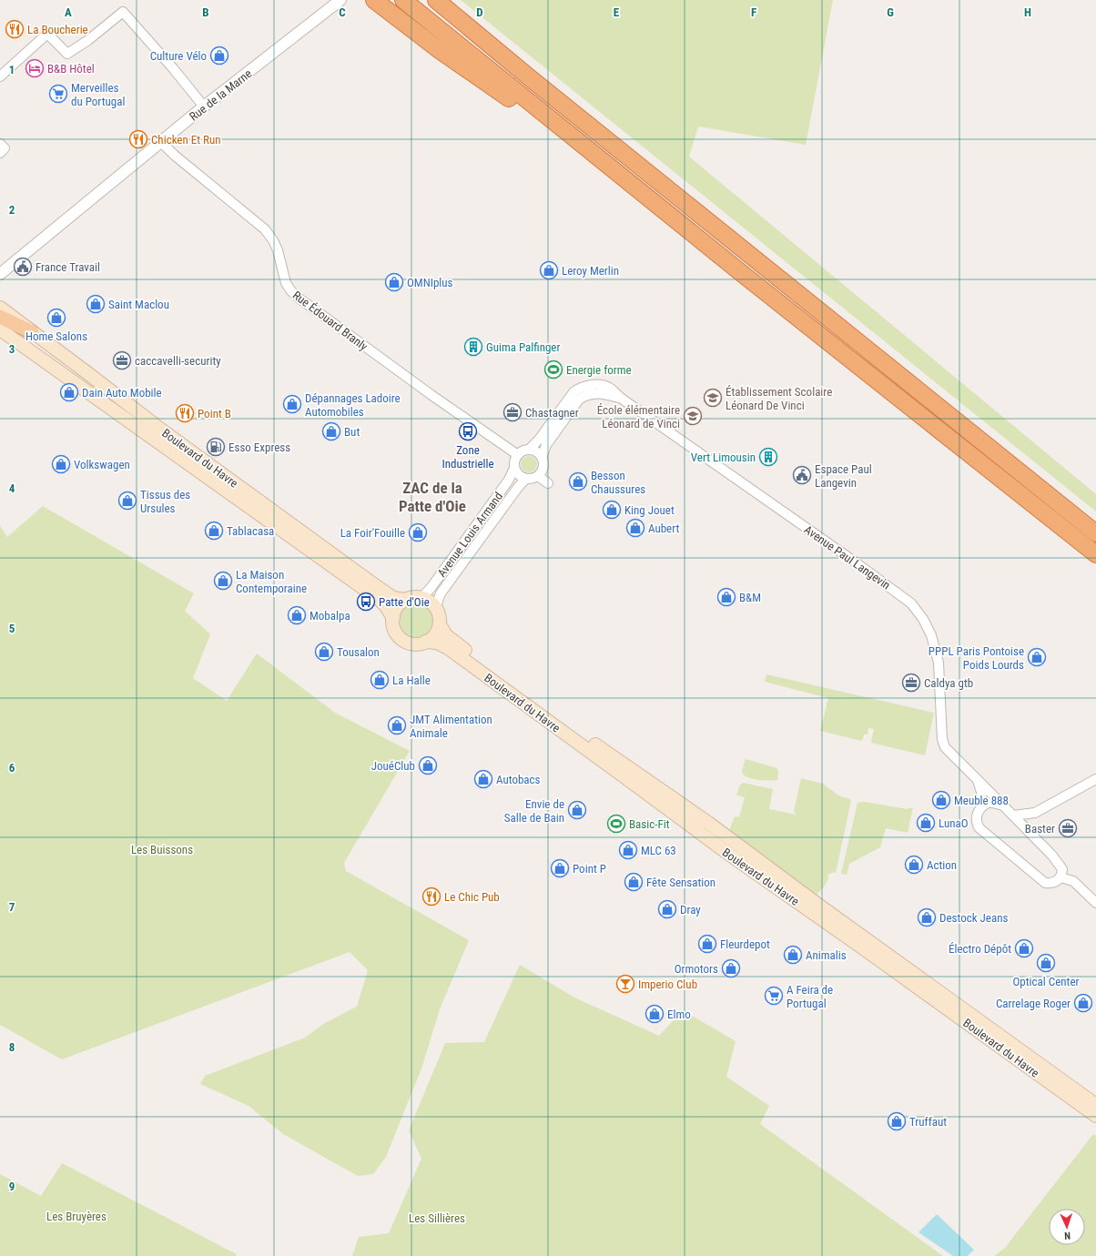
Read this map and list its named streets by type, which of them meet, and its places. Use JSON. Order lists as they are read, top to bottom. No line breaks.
{"streets":{"main road":["Boulevard du Havre"],"street":["Rue de la Marne","Rue Édouard Branly","Avenue Louis Armand","Avenue Paul Langevin"]},"crossings":[["Rue de la Marne","Rue Édouard Branly"],["Rue Édouard Branly","Avenue Louis Armand"],["Boulevard du Havre","Avenue Louis Armand"]],"districts":["ZAC de la Patte d'Oie"],"parks":["Les Buissons","Les Bruyères","Les Sillières"],"places":{"restaurant":["La Boucherie","Chicken Et Run","Point B","Le Chic Pub"],"shop":["Culture Vélo","Leroy Merlin","OMNIplus","Saint Maclou","Home Salons","Dain Auto Mobile","Dépannages Ladoire Automobiles","But","Volkswagen","Besson Chaussures","Tissus des Ursules","King Jouet","Aubert","Tablacasa","La Foir'Fouille","La Maison Contemporaine","B&M","Mobalpa","Tousalon","PPPL Paris Pontoise Poids Lourds","La Halle","JMT Alimentation Animale","JouéClub","Autobacs","Meuble 888","Envie de Salle de Bain","LunaO","MLC 63","Action","Point P","Fête Sensation","Dray","Destock Jeans","Fleurdepot","Électro Dépôt","Animalis","Optical Center","Ormotors","Carrelage Roger","Elmo","Truffaut"],"hotel":["B&B Hôtel"],"supermarket":["Merveilles du Portugal","A Feira de Portugal"],"public building":["France Travail","Espace Paul Langevin"],"building":["Guima Palfinger","Vert Limousin"],"office":["caccavelli-security","Chastagner","Caldya gtb","Baster"],"sports":["Energie forme","Basic-Fit"],"school or university":["Établissement Scolaire Léonard De Vinci","École élémentaire Léonard de Vinci"],"bus stop":["Zone Industrielle","Patte d'Oie"],"fuel station":["Esso Express"],"bar":["Imperio Club"]},"north":"bottom","grid":{"columns":["A","B","C","D","E","F","G","H"],"rows":["1","2","3","4","5","6","7","8","9"]}}
